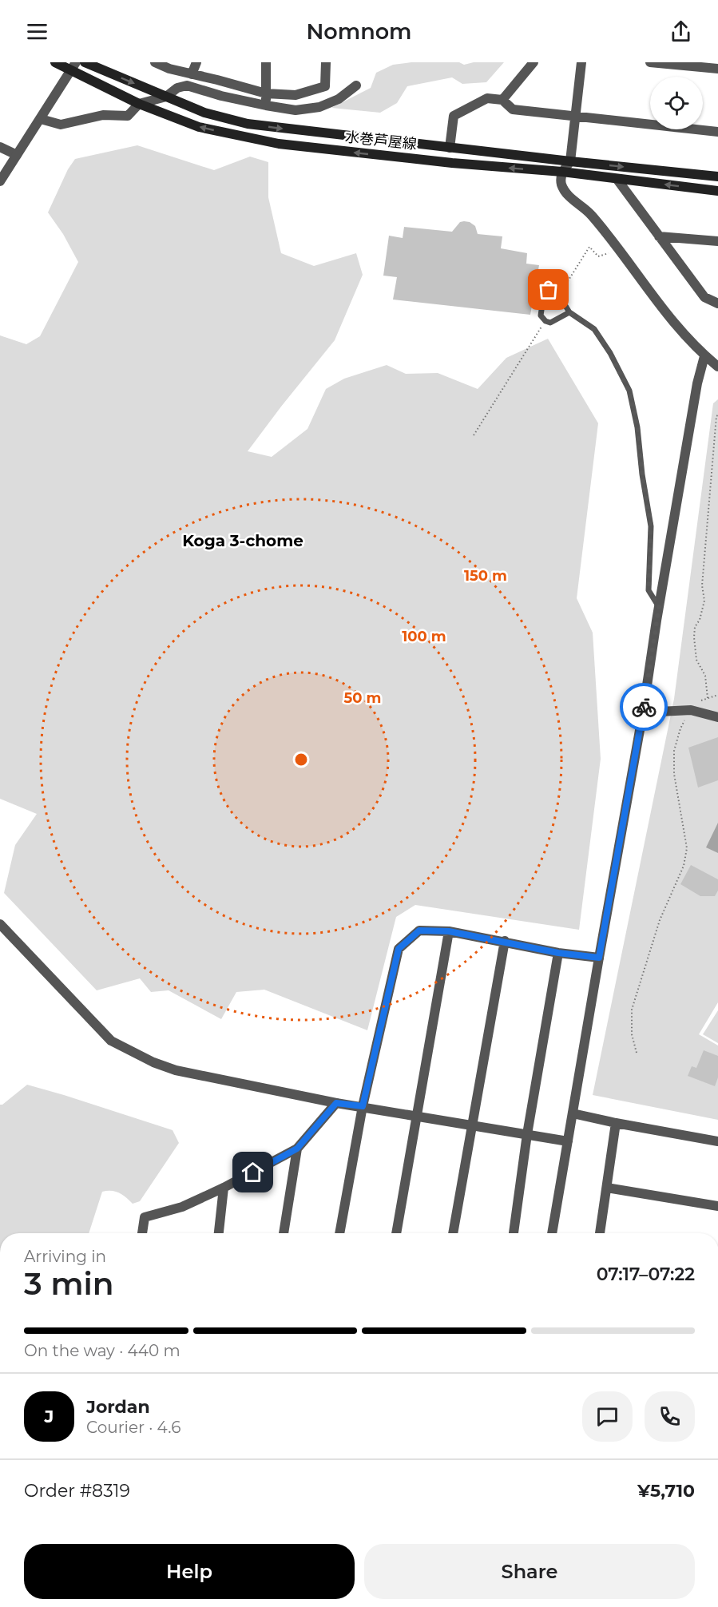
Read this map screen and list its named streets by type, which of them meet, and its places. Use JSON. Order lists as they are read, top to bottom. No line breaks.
{"streets":{"main road":["水巻芦屋線"]},"districts":["Koga 3-chome"],"page":{"header":"Nomnom","heading":["3 min","Arriving in","07:17–07:22"],"panel":["Jordan","Courier · 4.6","Order #8319","¥5,710"],"bar":"On the way · 440 m","round":"J","buttons":["Help","Share"]},"rings":["150 m","100 m","50 m"]}
